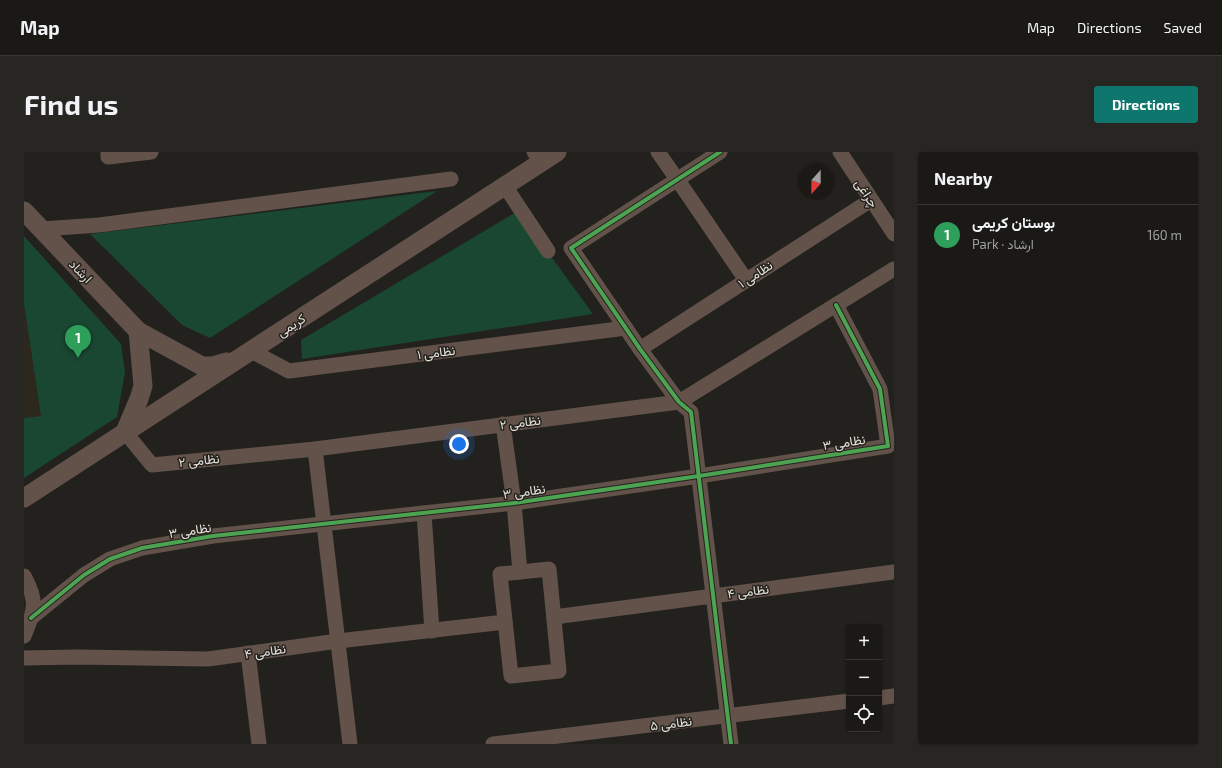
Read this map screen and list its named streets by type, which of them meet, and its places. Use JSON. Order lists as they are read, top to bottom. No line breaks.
{"streets":{"street":["چراغی","ارشاد","نظامی ۱","کریمی","نظامی ۲","نظامی ۳","نظامی ۴","نظامی ۵"]},"crossings":[["چراغی","نظامی ۱"],["ارشاد","نظامی ۱"],["ارشاد","کریمی"],["نظامی ۱","کریمی"],["کریمی","نظامی ۲"],["نظامی ۲","نظامی ۳"]],"north":"bottom","page":{"header":"Map","nav":["Map","Directions","Saved"],"buttons":"Directions","title":"Find us","heading":"Nearby","list":[{"mark":"1","name":"بوستان کریمی","note":"Park · ارشاد","value":"160 m"}],"pins":"1","map_buttons":["+","−"]}}
